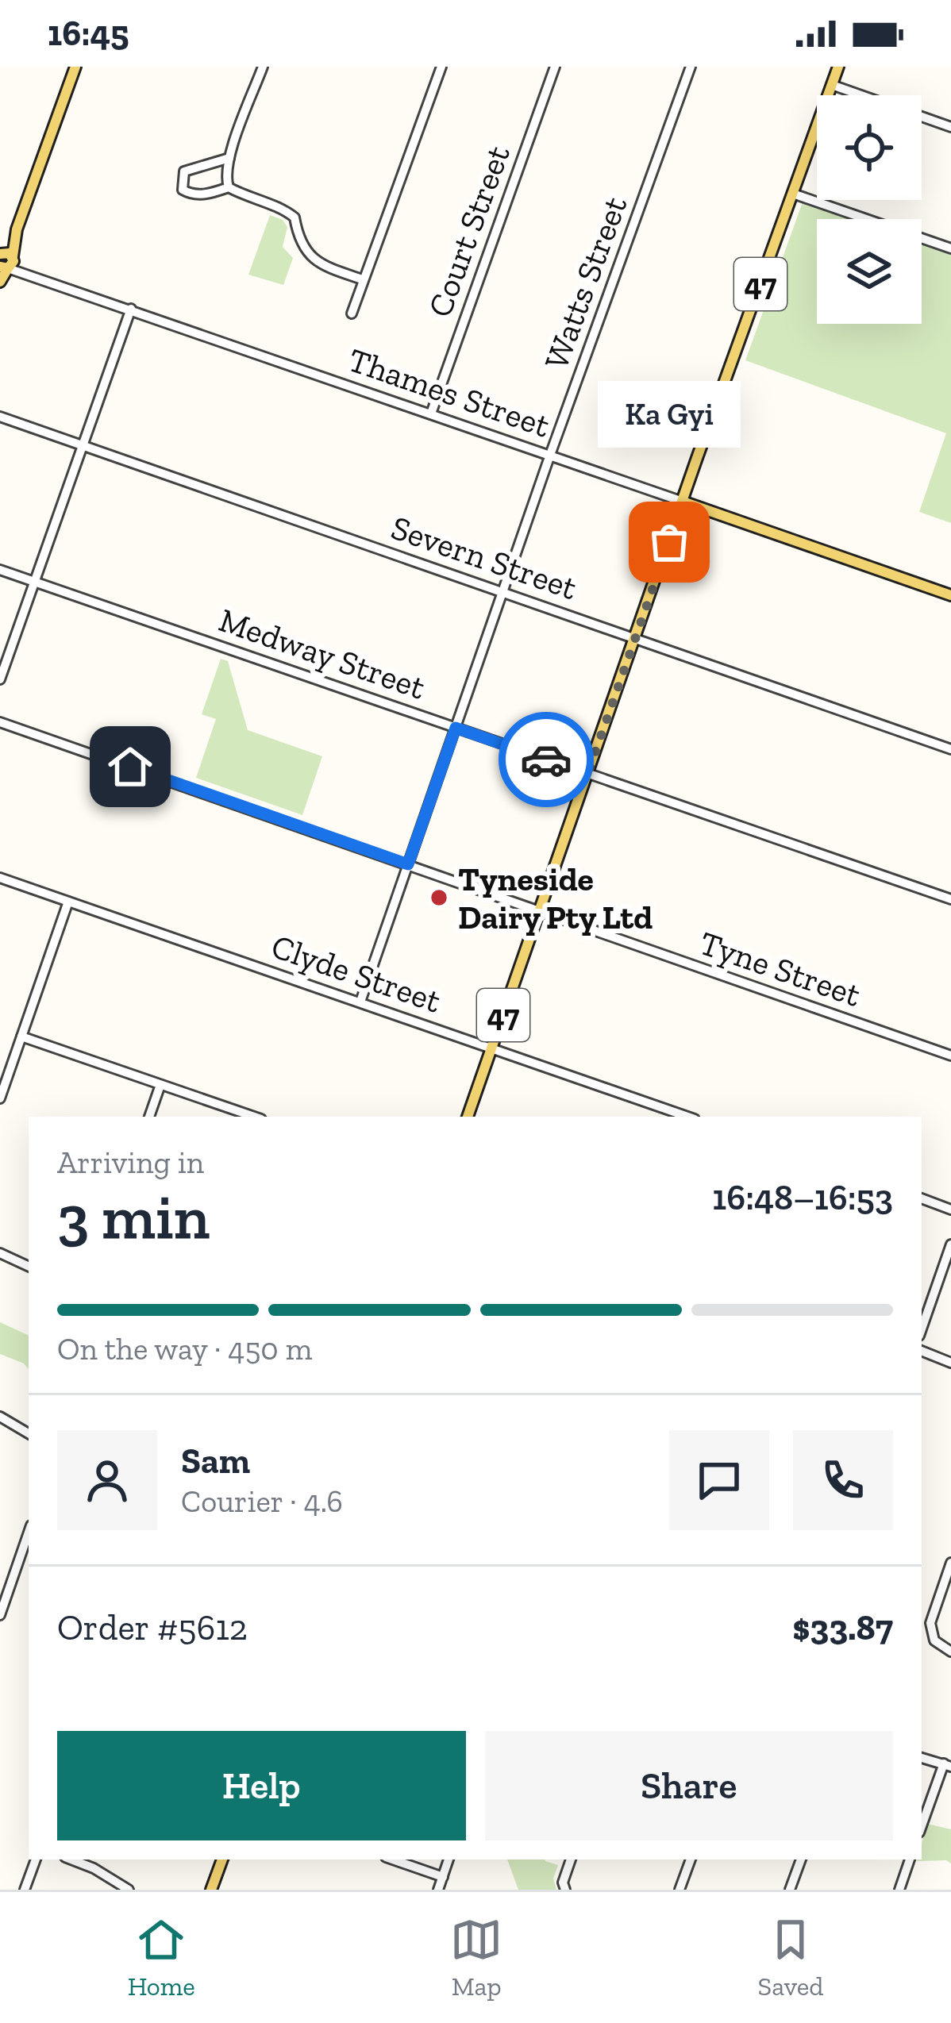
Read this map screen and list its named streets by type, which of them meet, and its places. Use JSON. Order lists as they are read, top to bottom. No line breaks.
{"streets":{"main road":["47","Thames Street"],"street":["Court Street","Watts Street","Severn Street","Medway Street","Tyne Street","Clyde Street"]},"crossings":[["Court Street","Thames Street"],["Watts Street","Thames Street"],["Watts Street","Severn Street"],["Watts Street","Medway Street"],["Watts Street","Tyne Street"],["Watts Street","Clyde Street"],["47","Thames Street"],["47","Severn Street"],["47","Medway Street"],["47","Tyne Street"],["47","Clyde Street"]],"places":["Ka Gyi","Tyneside Dairy Pty Ltd"],"page":{"status":"16:45","bubble":"Ka Gyi","heading":["3 min","Arriving in","16:48–16:53"],"panel":["Sam","Courier · 4.6","Order #5612","$33.87"],"bar":"On the way · 450 m","buttons":["Help","Share"],"tabs":["Home","Map","Saved"]}}
